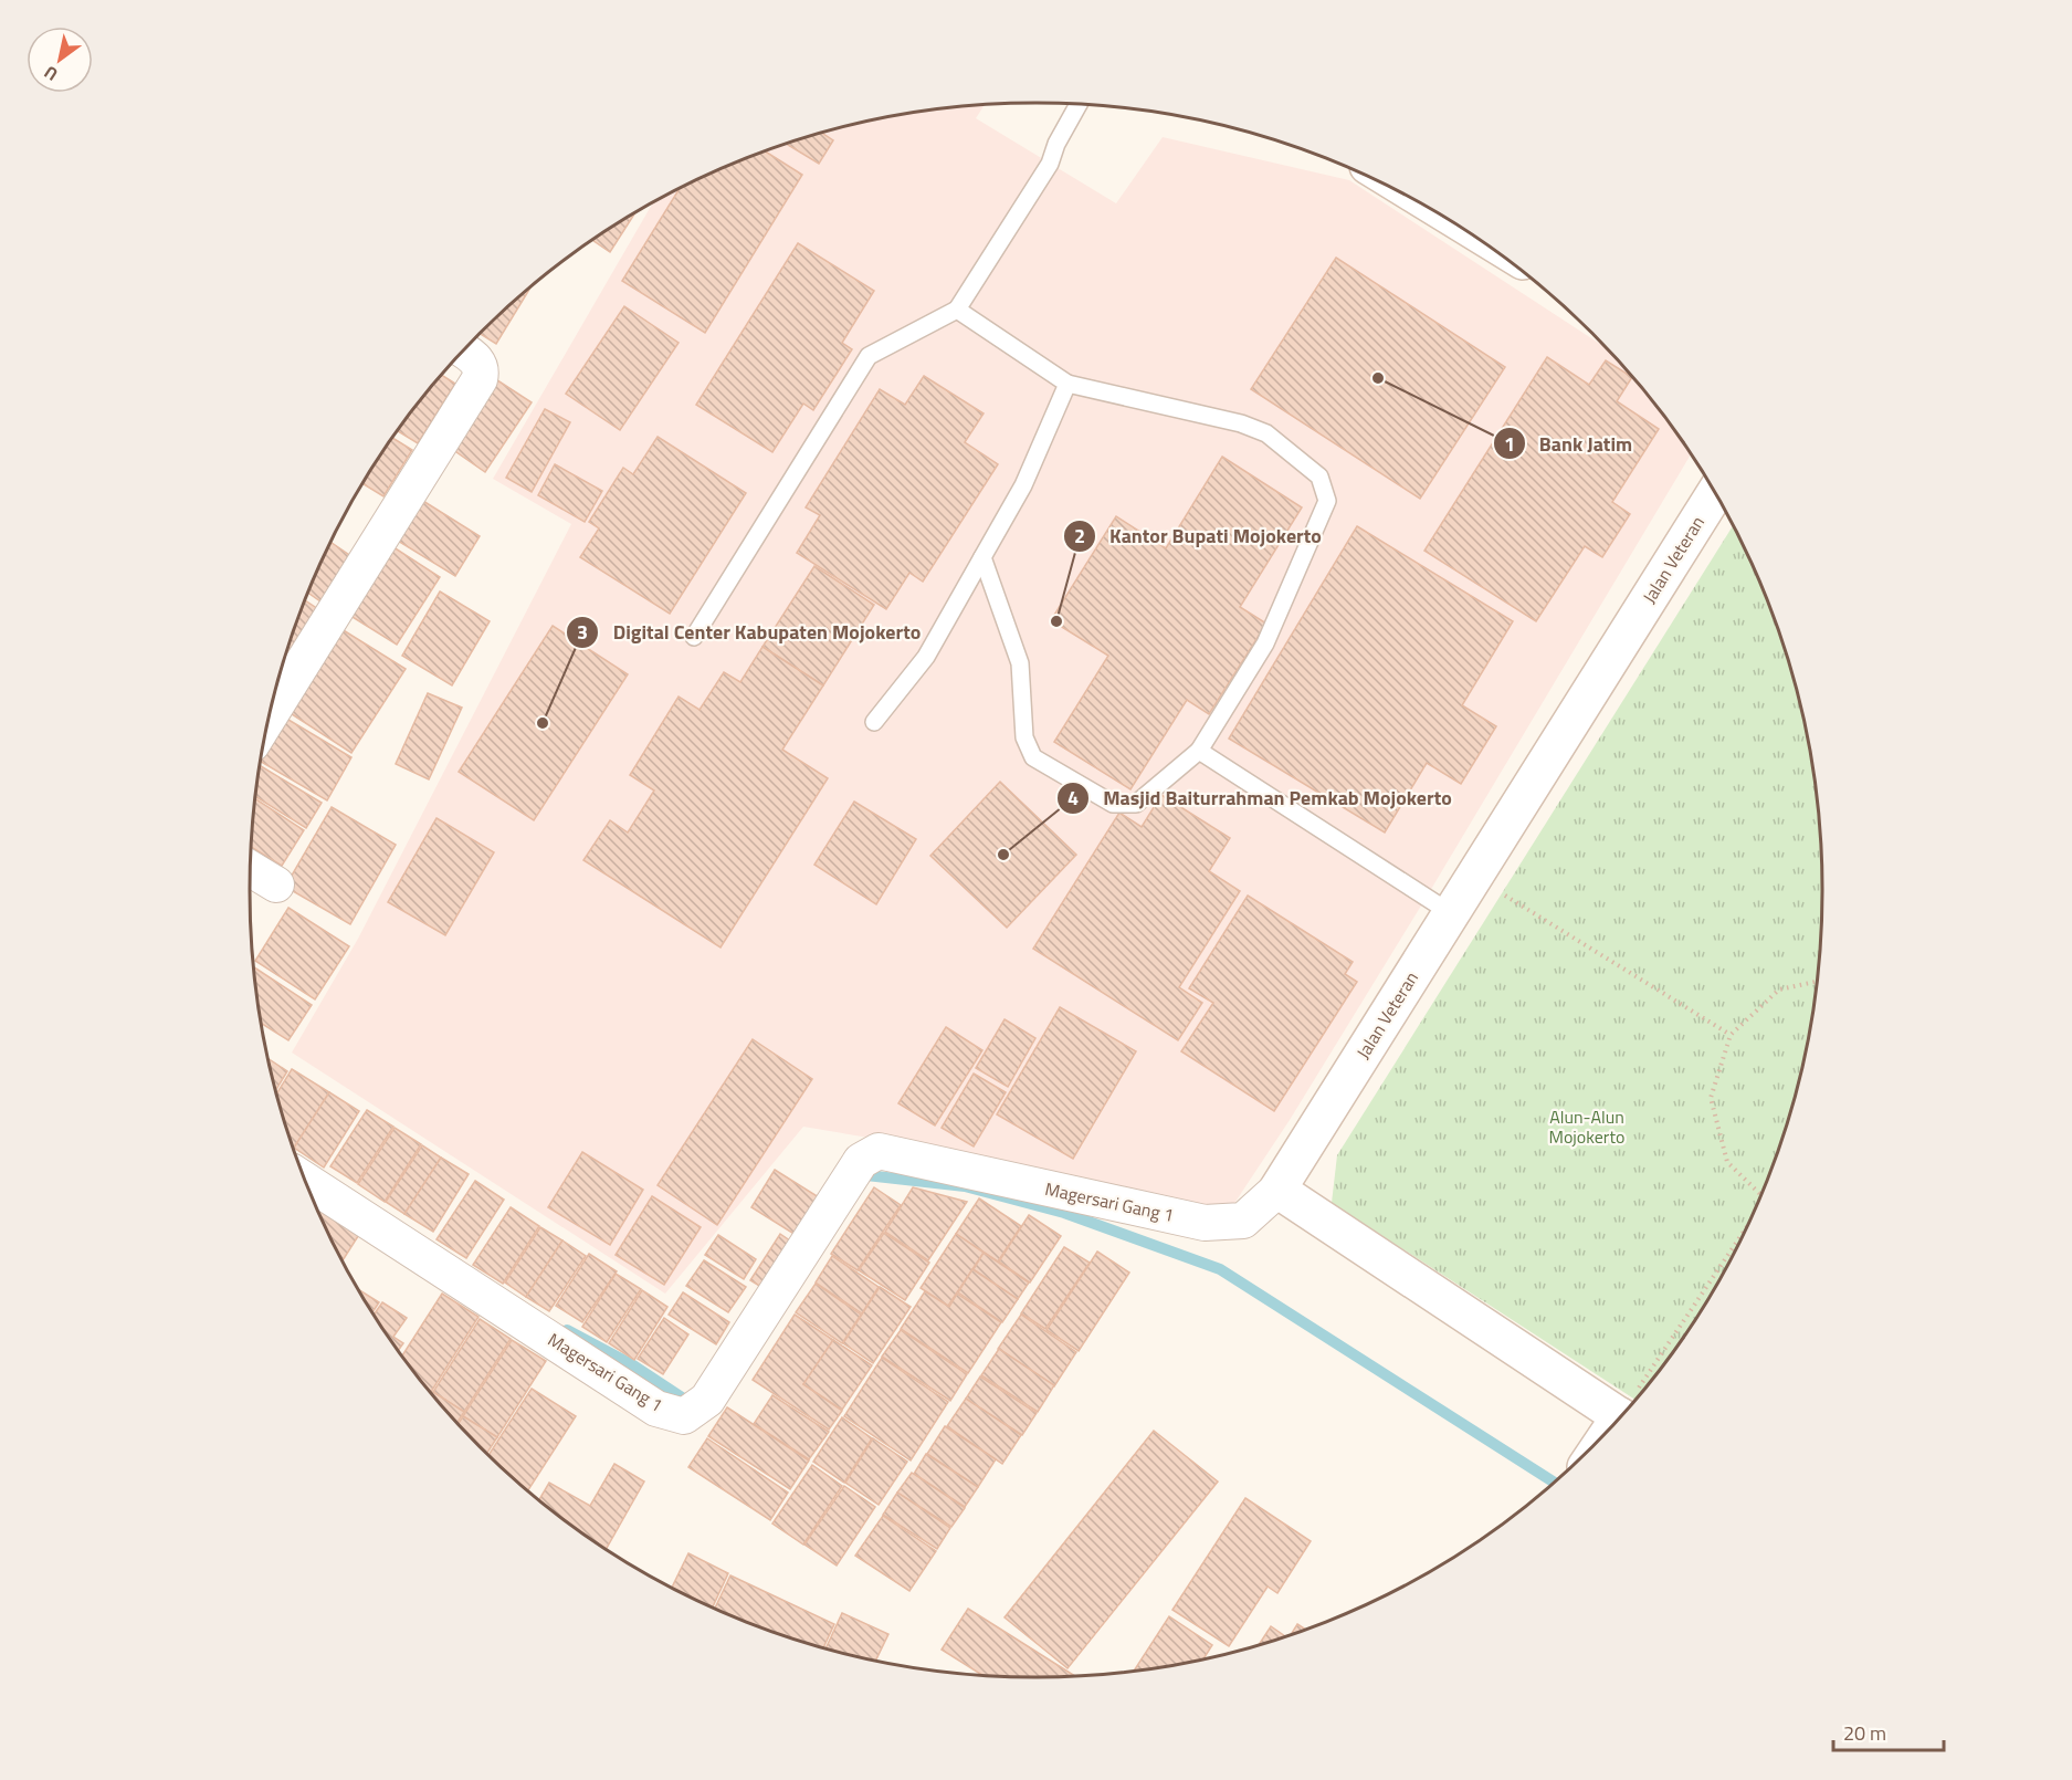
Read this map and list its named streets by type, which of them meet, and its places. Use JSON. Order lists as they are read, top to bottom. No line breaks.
{"streets":{"street":["Jalan Veteran","Magersari Gang 1"]},"crossings":[["Jalan Veteran","Magersari Gang 1"]],"parks":["Alun-Alun Mojokerto"],"places":["Bank Jatim","Kantor Bupati Mojokerto","Digital Center Kabupaten Mojokerto","Masjid Baiturrahman Pemkab Mojokerto"],"scale_bar":"20 m","north":"bottom left"}
